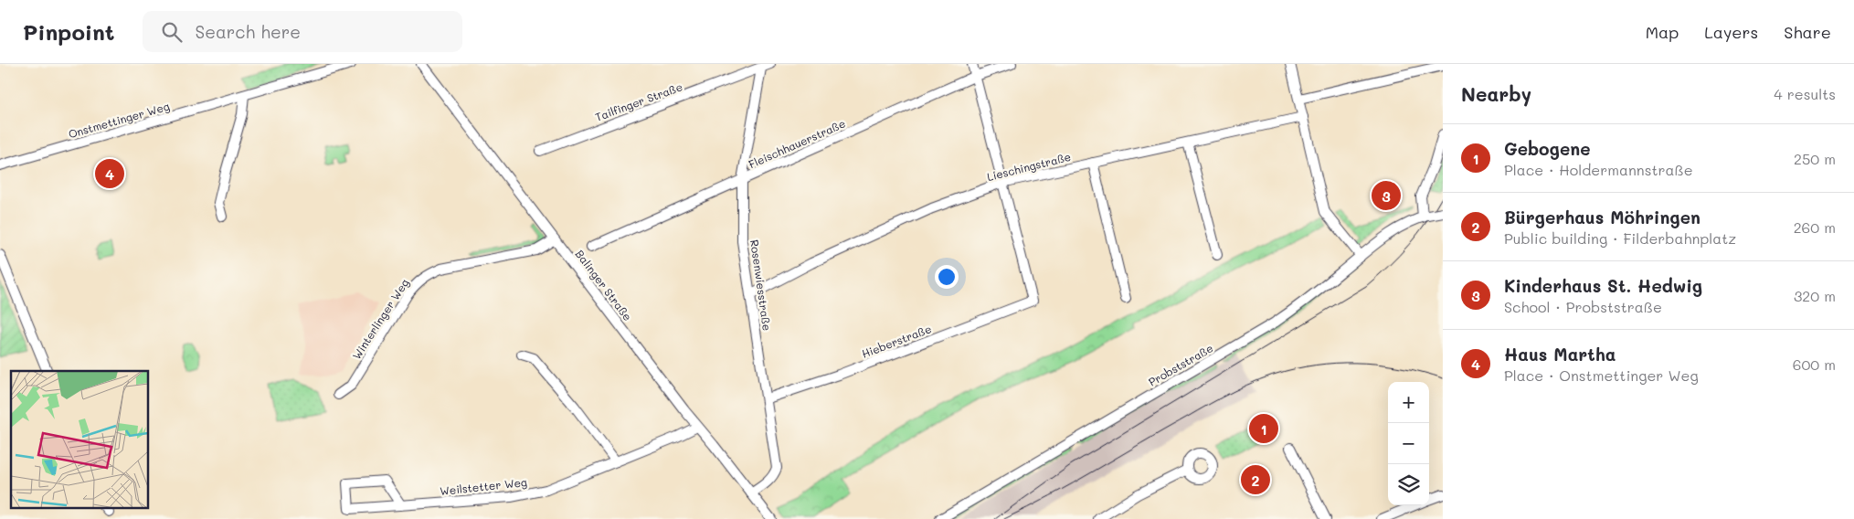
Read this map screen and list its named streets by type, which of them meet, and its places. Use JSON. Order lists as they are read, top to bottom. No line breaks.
{"streets":{"street":["Tailfinger Straße","Onstmettinger Weg","Fleischhauerstraße","Lieschingstraße","Balinger Straße","Rosenwiesstraße","Winterlinger Weg","Hieberstraße","Probststraße","Weilstetter Weg"]},"crossings":[["Tailfinger Straße","Rosenwiesstraße"],["Fleischhauerstraße","Rosenwiesstraße"],["Lieschingstraße","Rosenwiesstraße"],["Lieschingstraße","Hieberstraße"],["Balinger Straße","Rosenwiesstraße"],["Balinger Straße","Winterlinger Weg"],["Balinger Straße","Weilstetter Weg"],["Rosenwiesstraße","Hieberstraße"]],"page":{"header":"Pinpoint","search":"Search here","nav":["Map","Layers","Share"],"heading":["Nearby","4 results"],"list":[{"mark":"1","name":"Gebogene","note":"Place · Holdermannstraße","value":"250 m"},{"mark":"2","name":"Bürgerhaus Möhringen","note":"Public building · Filderbahnplatz","value":"260 m"},{"mark":"3","name":"Kinderhaus St. Hedwig","note":"School · Probststraße","value":"320 m"},{"mark":"4","name":"Haus Martha","note":"Place · Onstmettinger Weg","value":"600 m"}],"pins":["4","3","1","2"],"map_buttons":["+","−"]}}
